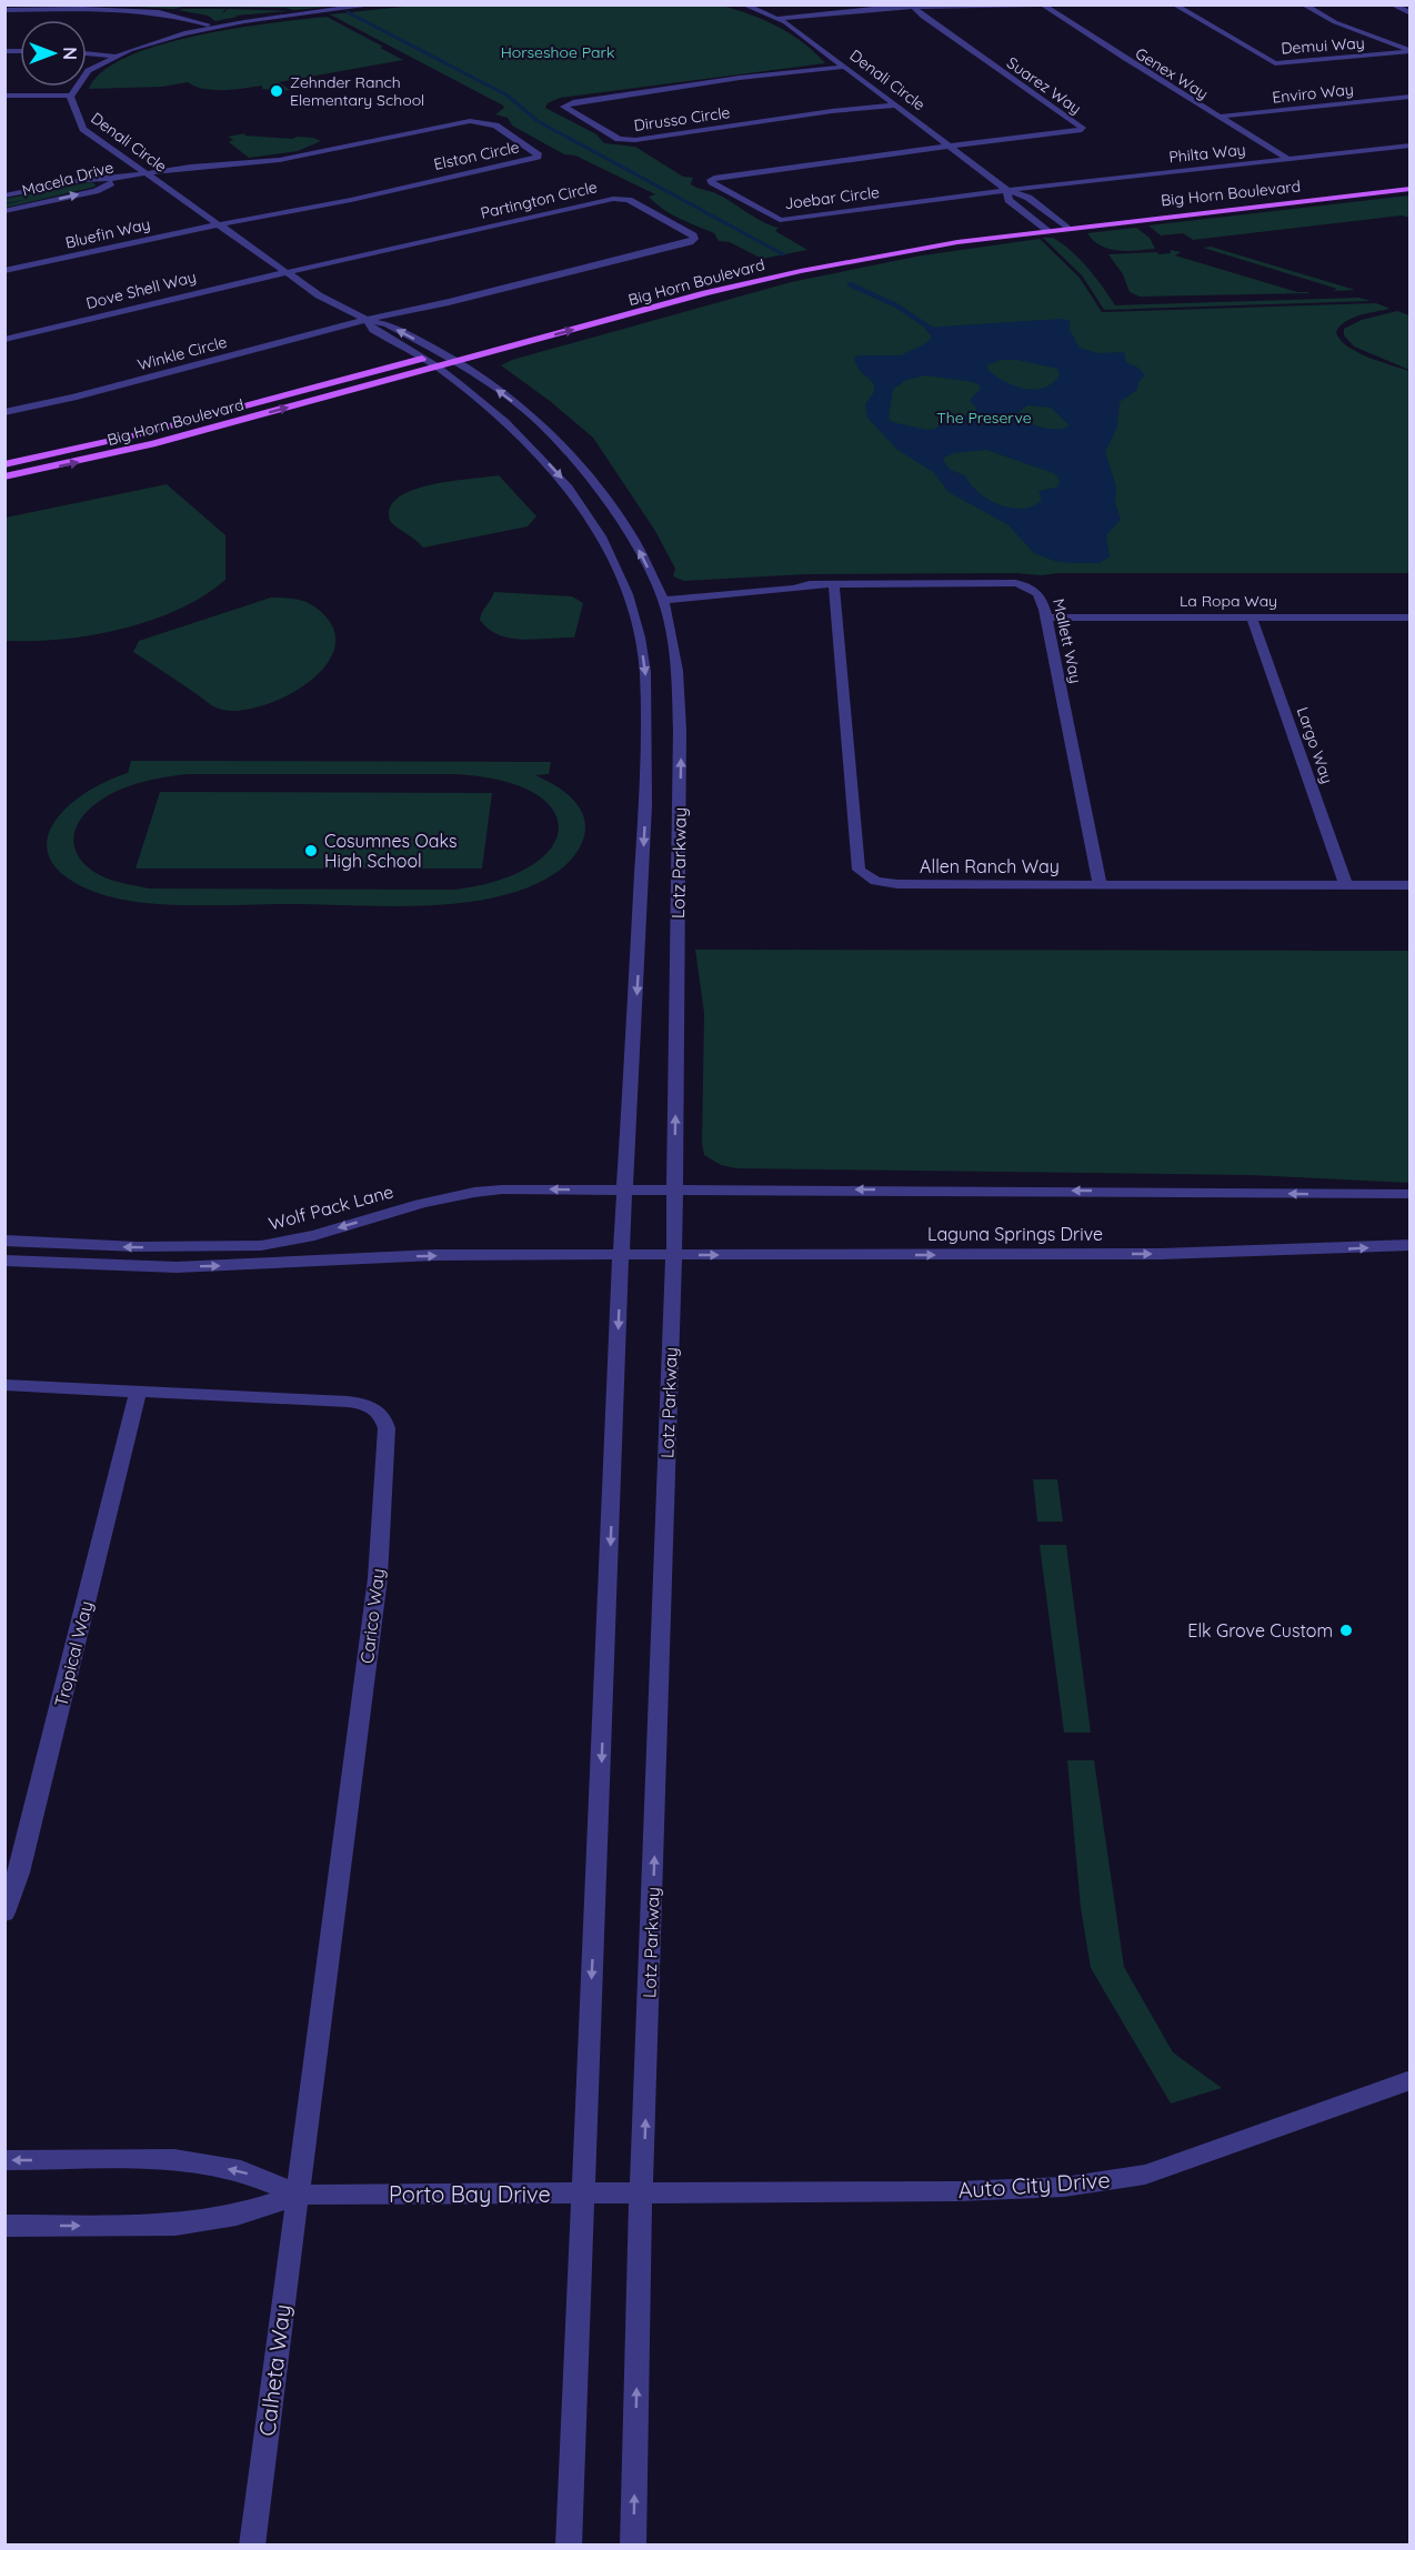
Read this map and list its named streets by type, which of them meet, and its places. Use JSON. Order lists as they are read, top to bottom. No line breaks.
{"streets":{"main road":["Big Horn Boulevard"],"street":["Demui Way","Genex Way","Denali Circle","Suarez Way","Enviro Way","Dirusso Circle","Philta Way","Elston Circle","Macela Drive","Joebar Circle","Partington Circle","Bluefin Way","Dove Shell Way","Winkle Circle","La Ropa Way","Mallett Way","Largo Way","Lotz Parkway","Allen Ranch Way","Wolf Pack Lane","Laguna Springs Drive","Carico Way","Tropical Way","Auto City Drive","Porto Bay Drive","Calheta Way"]},"crossings":[["Genex Way","Enviro Way"],["Genex Way","Philta Way"],["Denali Circle","Suarez Way"],["Denali Circle","Dirusso Circle"],["Denali Circle","Philta Way"],["Denali Circle","Elston Circle"],["Denali Circle","Macela Drive"],["Denali Circle","Big Horn Boulevard"],["Denali Circle","Joebar Circle"],["Denali Circle","Partington Circle"],["Denali Circle","Bluefin Way"],["Denali Circle","Dove Shell Way"],["Denali Circle","Winkle Circle"],["Denali Circle","Lotz Parkway"],["Suarez Way","Joebar Circle"],["Philta Way","Joebar Circle"],["Elston Circle","Macela Drive"],["Elston Circle","Bluefin Way"],["Big Horn Boulevard","Lotz Parkway"],["Partington Circle","Dove Shell Way"],["Partington Circle","Winkle Circle"],["La Ropa Way","Mallett Way"],["La Ropa Way","Largo Way"],["Mallett Way","Lotz Parkway"],["Mallett Way","Allen Ranch Way"],["Largo Way","Allen Ranch Way"],["Lotz Parkway","Wolf Pack Lane"],["Lotz Parkway","Laguna Springs Drive"],["Lotz Parkway","Auto City Drive"],["Lotz Parkway","Porto Bay Drive"],["Carico Way","Tropical Way"],["Carico Way","Porto Bay Drive"],["Carico Way","Calheta Way"],["Auto City Drive","Porto Bay Drive"],["Porto Bay Drive","Calheta Way"]],"parks":["Horseshoe Park","The Preserve"],"places":["Zehnder Ranch Elementary School","Cosumnes Oaks High School","Elk Grove Custom"],"north":"right"}
